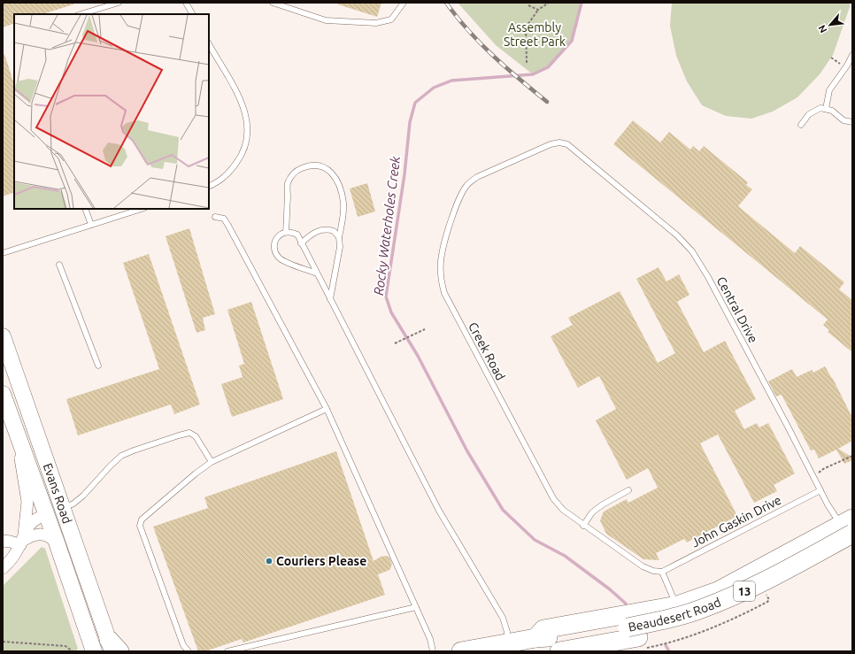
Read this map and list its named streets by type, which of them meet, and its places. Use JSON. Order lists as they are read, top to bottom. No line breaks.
{"streets":{"highway":["13","Beaudesert Road"],"main road":["Evans Road"],"lane":["Central Drive","Creek Road","John Gaskin Drive"]},"crossings":[["Central Drive","Creek Road"],["Central Drive","John Gaskin Drive"],["Central Drive","Beaudesert Road"],["Creek Road","John Gaskin Drive"]],"water":["Rocky Waterholes Creek"],"parks":["Assembly Street Park"],"places":["Couriers Please"],"north":"bottom left"}
